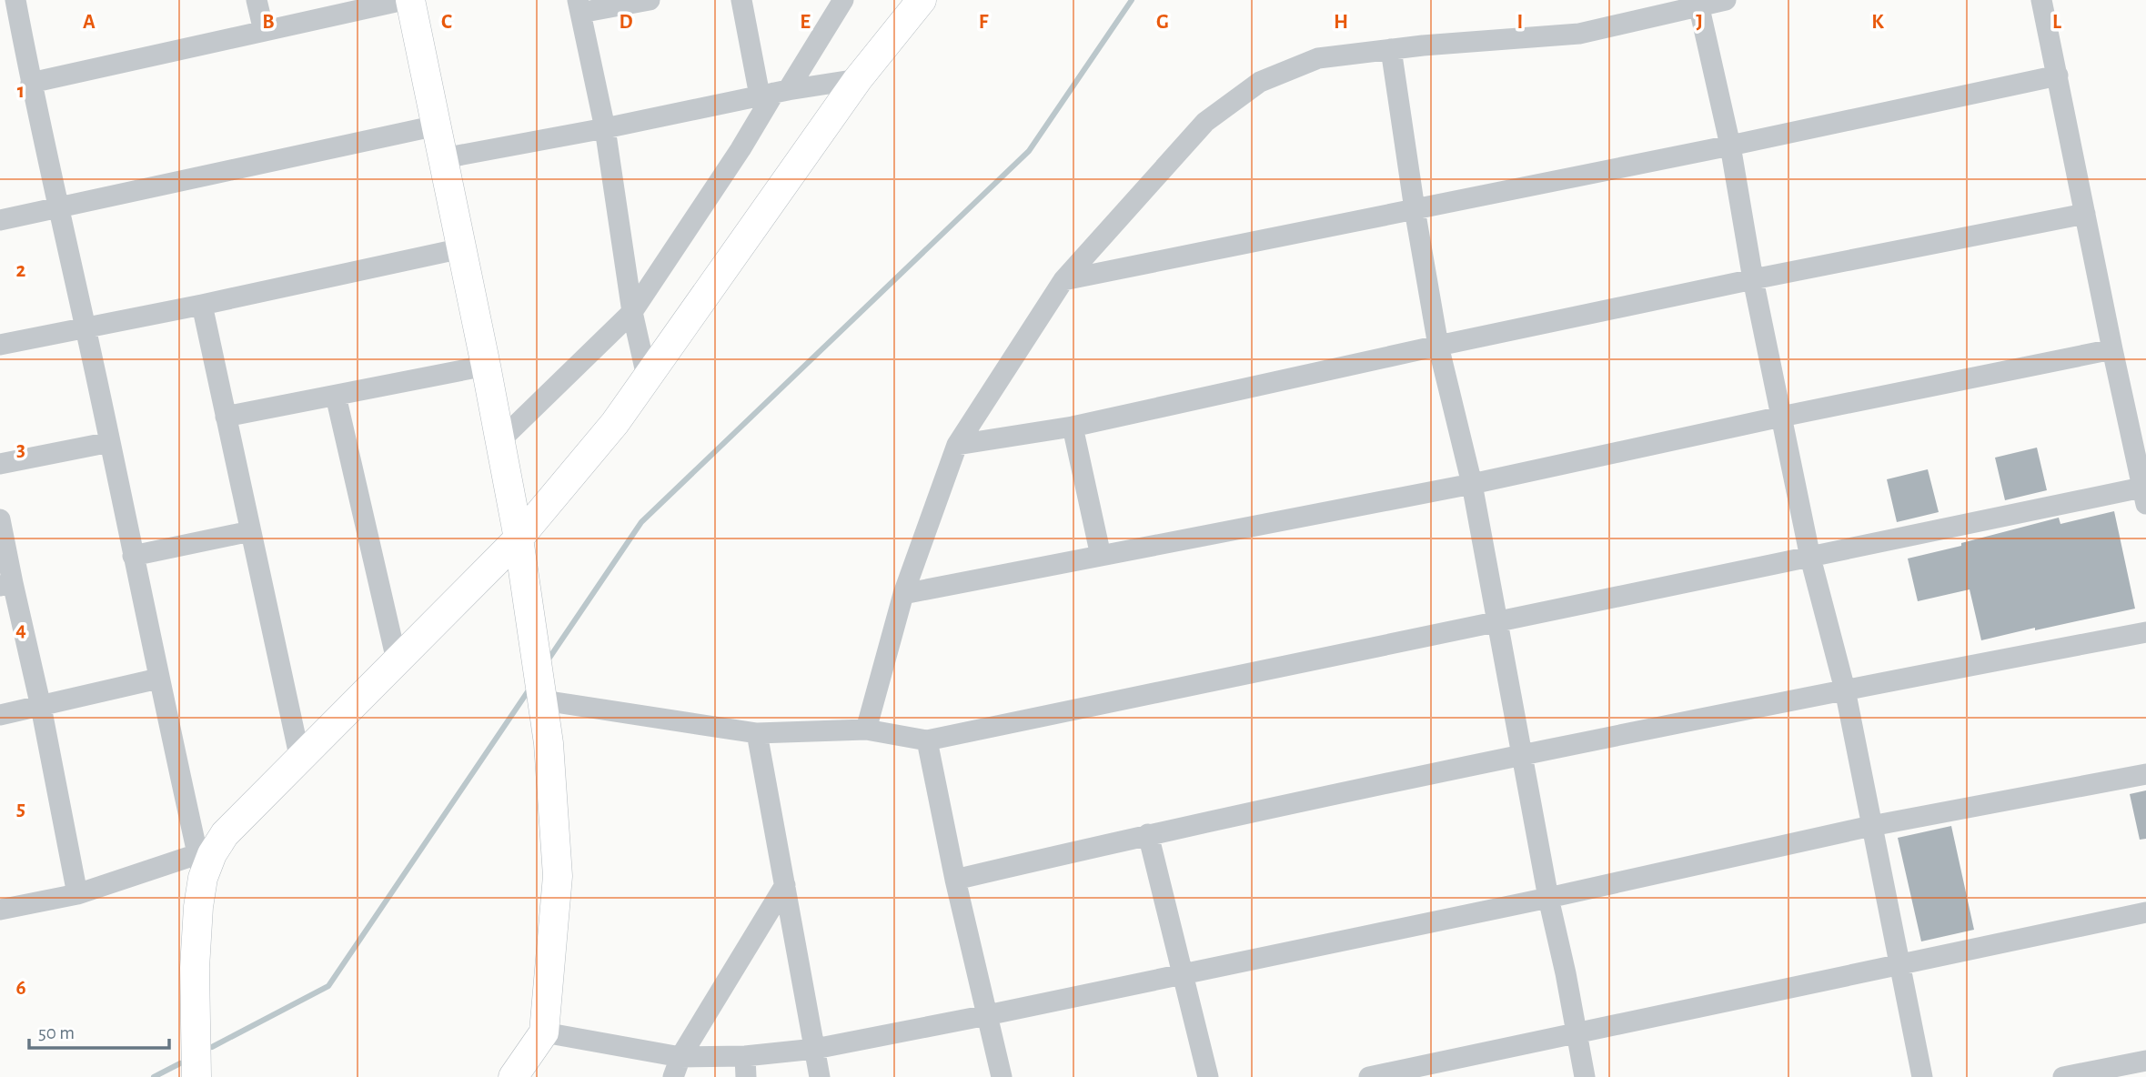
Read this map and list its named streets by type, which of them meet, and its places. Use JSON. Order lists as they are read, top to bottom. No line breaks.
{"scale_bar":"50 m","grid":{"columns":["A","B","C","D","E","F","G","H","I","J","K","L"],"rows":["1","2","3","4","5","6"]}}
